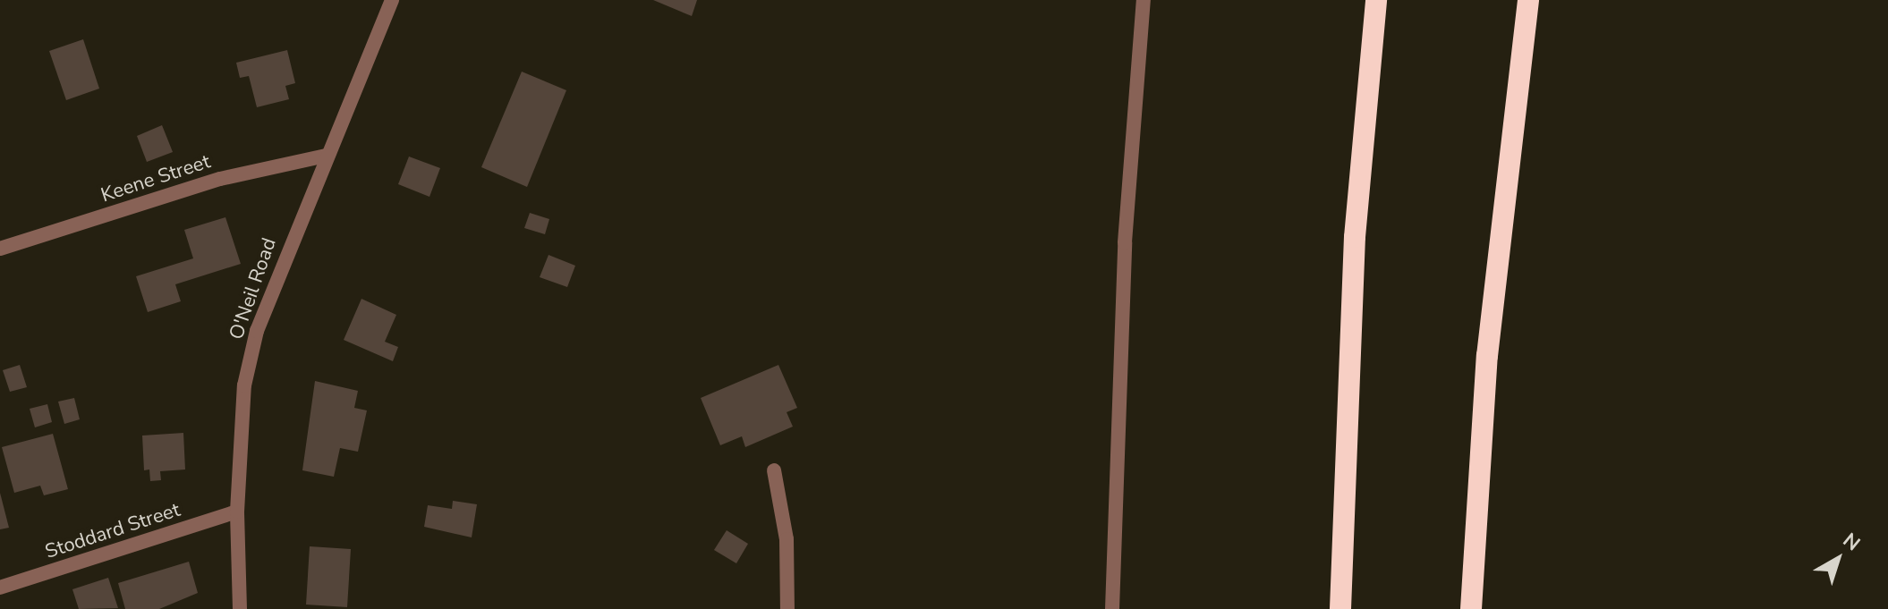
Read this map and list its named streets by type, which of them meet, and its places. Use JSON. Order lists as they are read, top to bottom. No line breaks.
{"streets":{"street":["Keene Street","O'Neil Road","Stoddard Street"]},"crossings":[["Keene Street","O'Neil Road"],["O'Neil Road","Stoddard Street"]],"north":"top right"}
